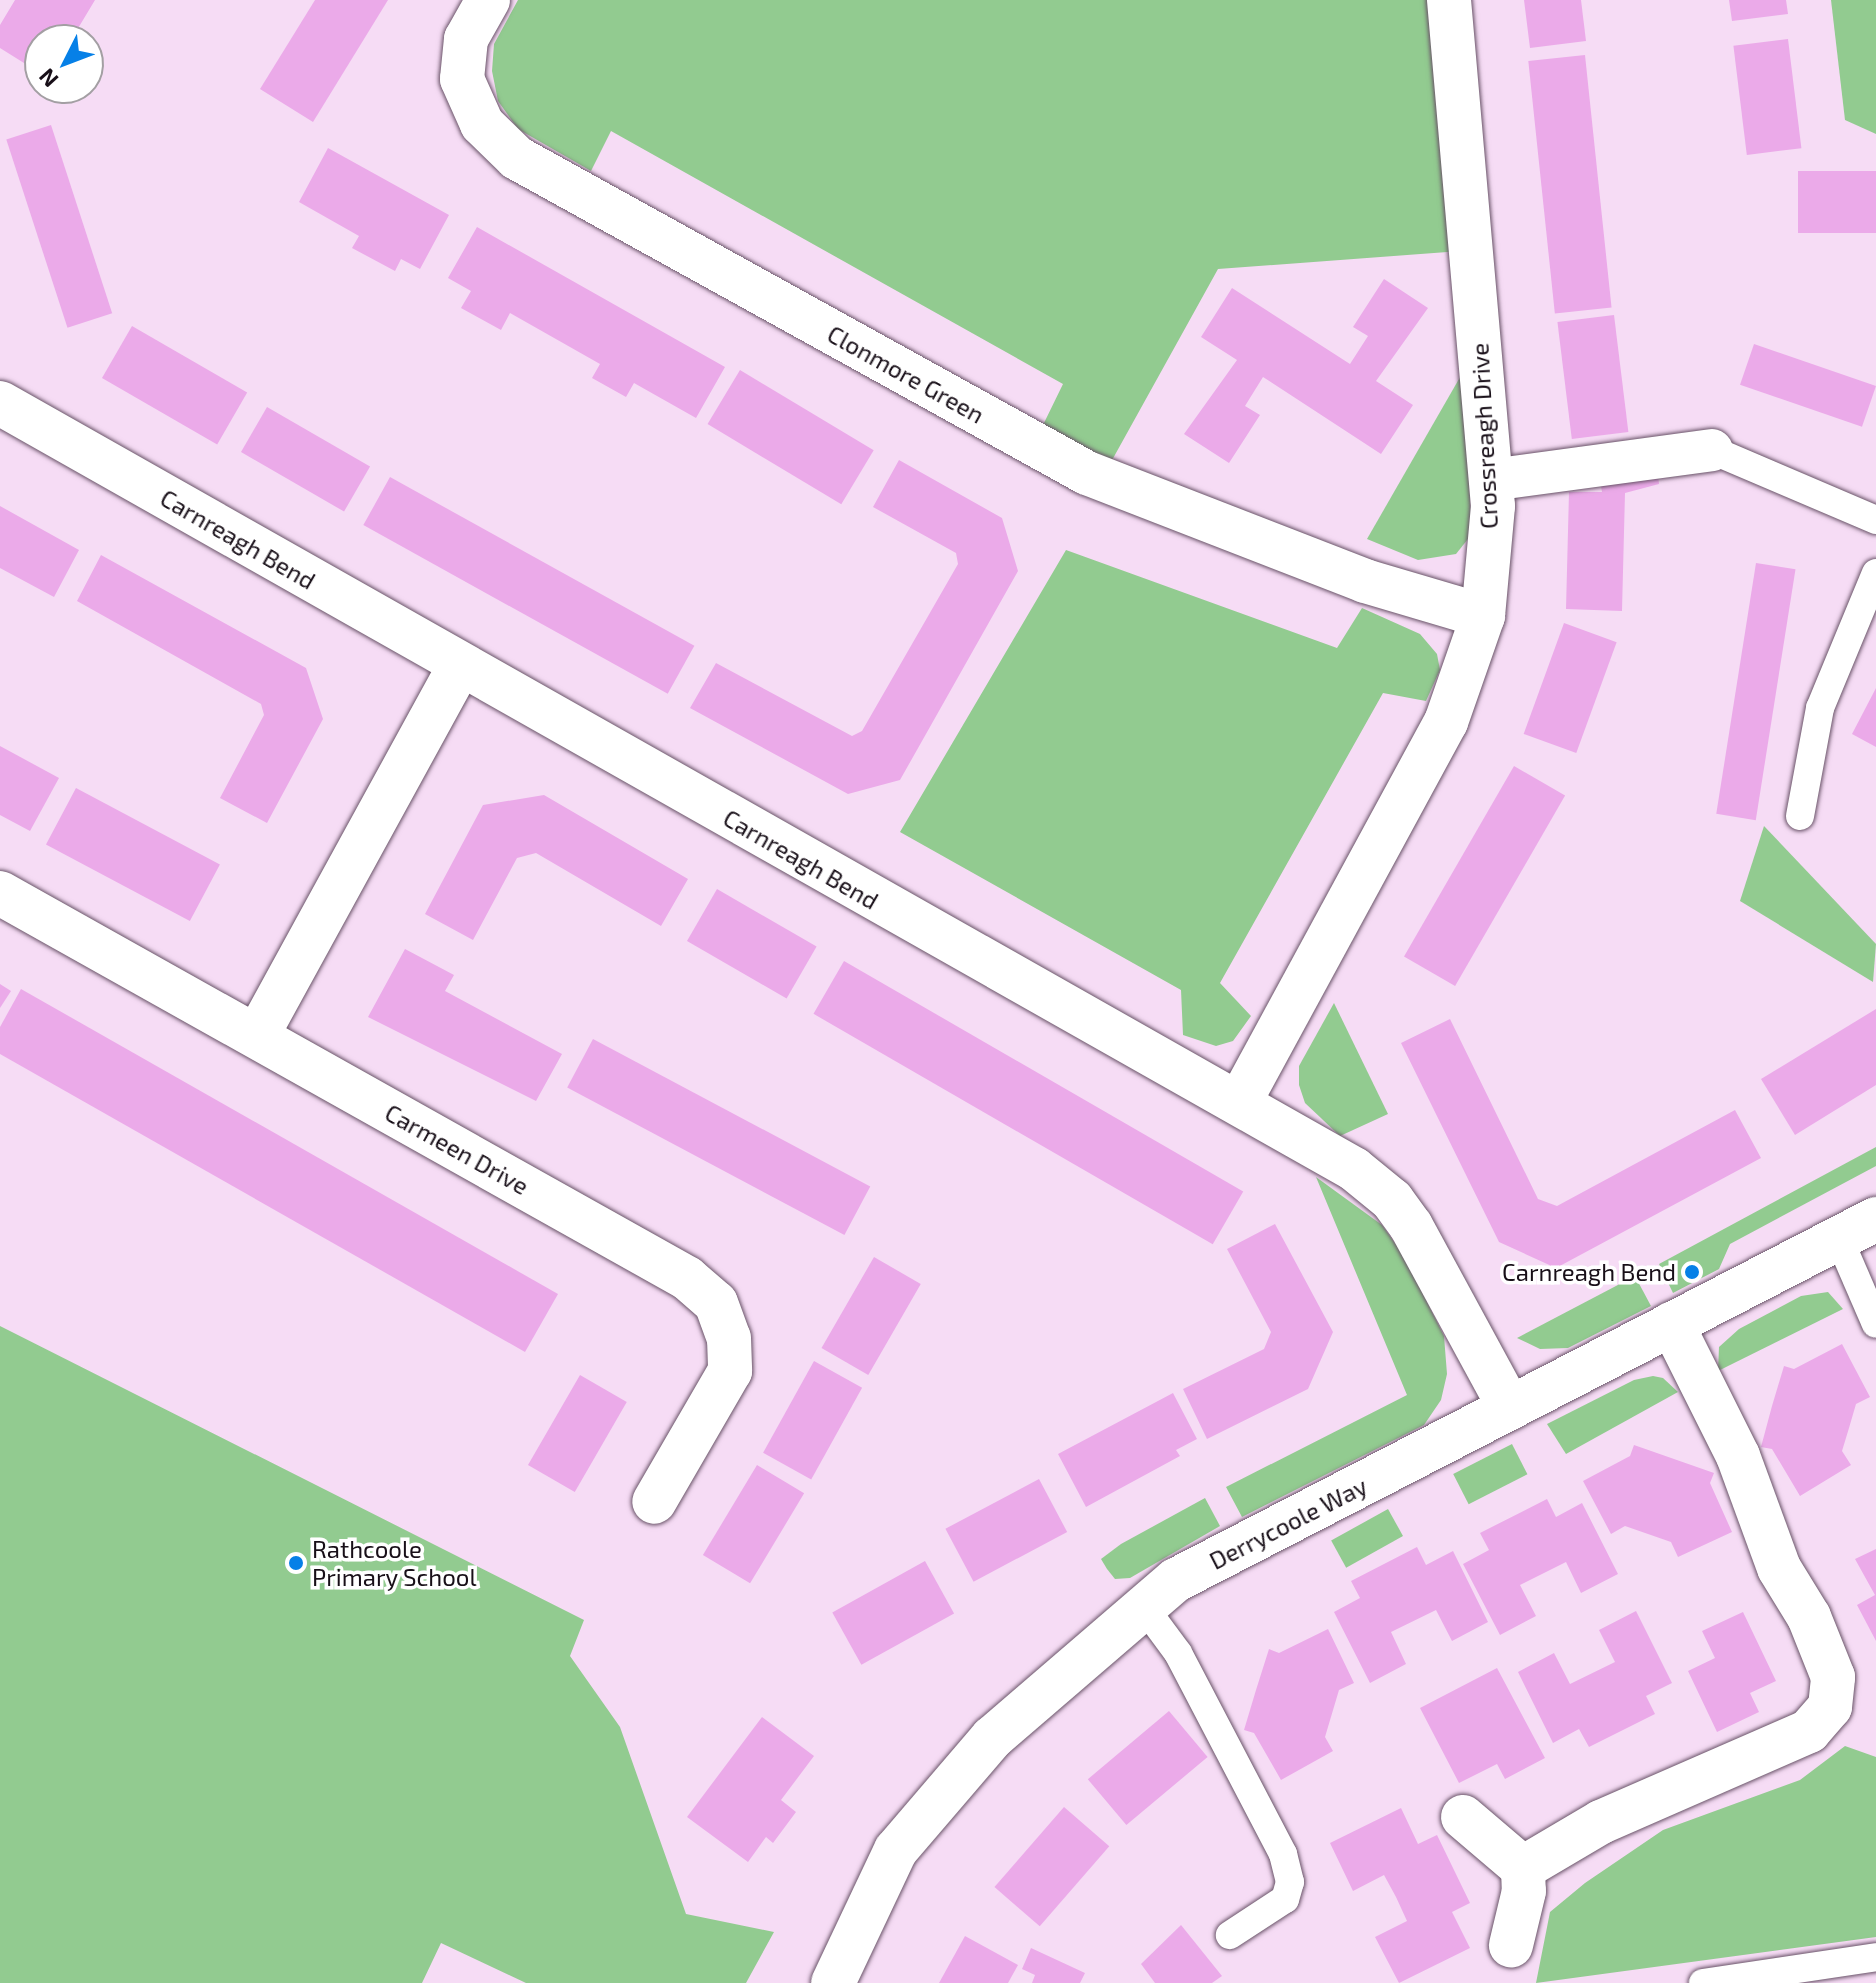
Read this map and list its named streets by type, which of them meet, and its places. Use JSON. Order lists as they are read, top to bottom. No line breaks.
{"streets":{"street":["Clonmore Green","Crossreagh Drive","Carnreagh Bend","Carmeen Drive","Derrycoole Way"]},"crossings":[["Clonmore Green","Crossreagh Drive"],["Crossreagh Drive","Carnreagh Bend"],["Carnreagh Bend","Derrycoole Way"]],"places":["Carnreagh Bend","Rathcoole Primary School"],"north":"bottom left"}
